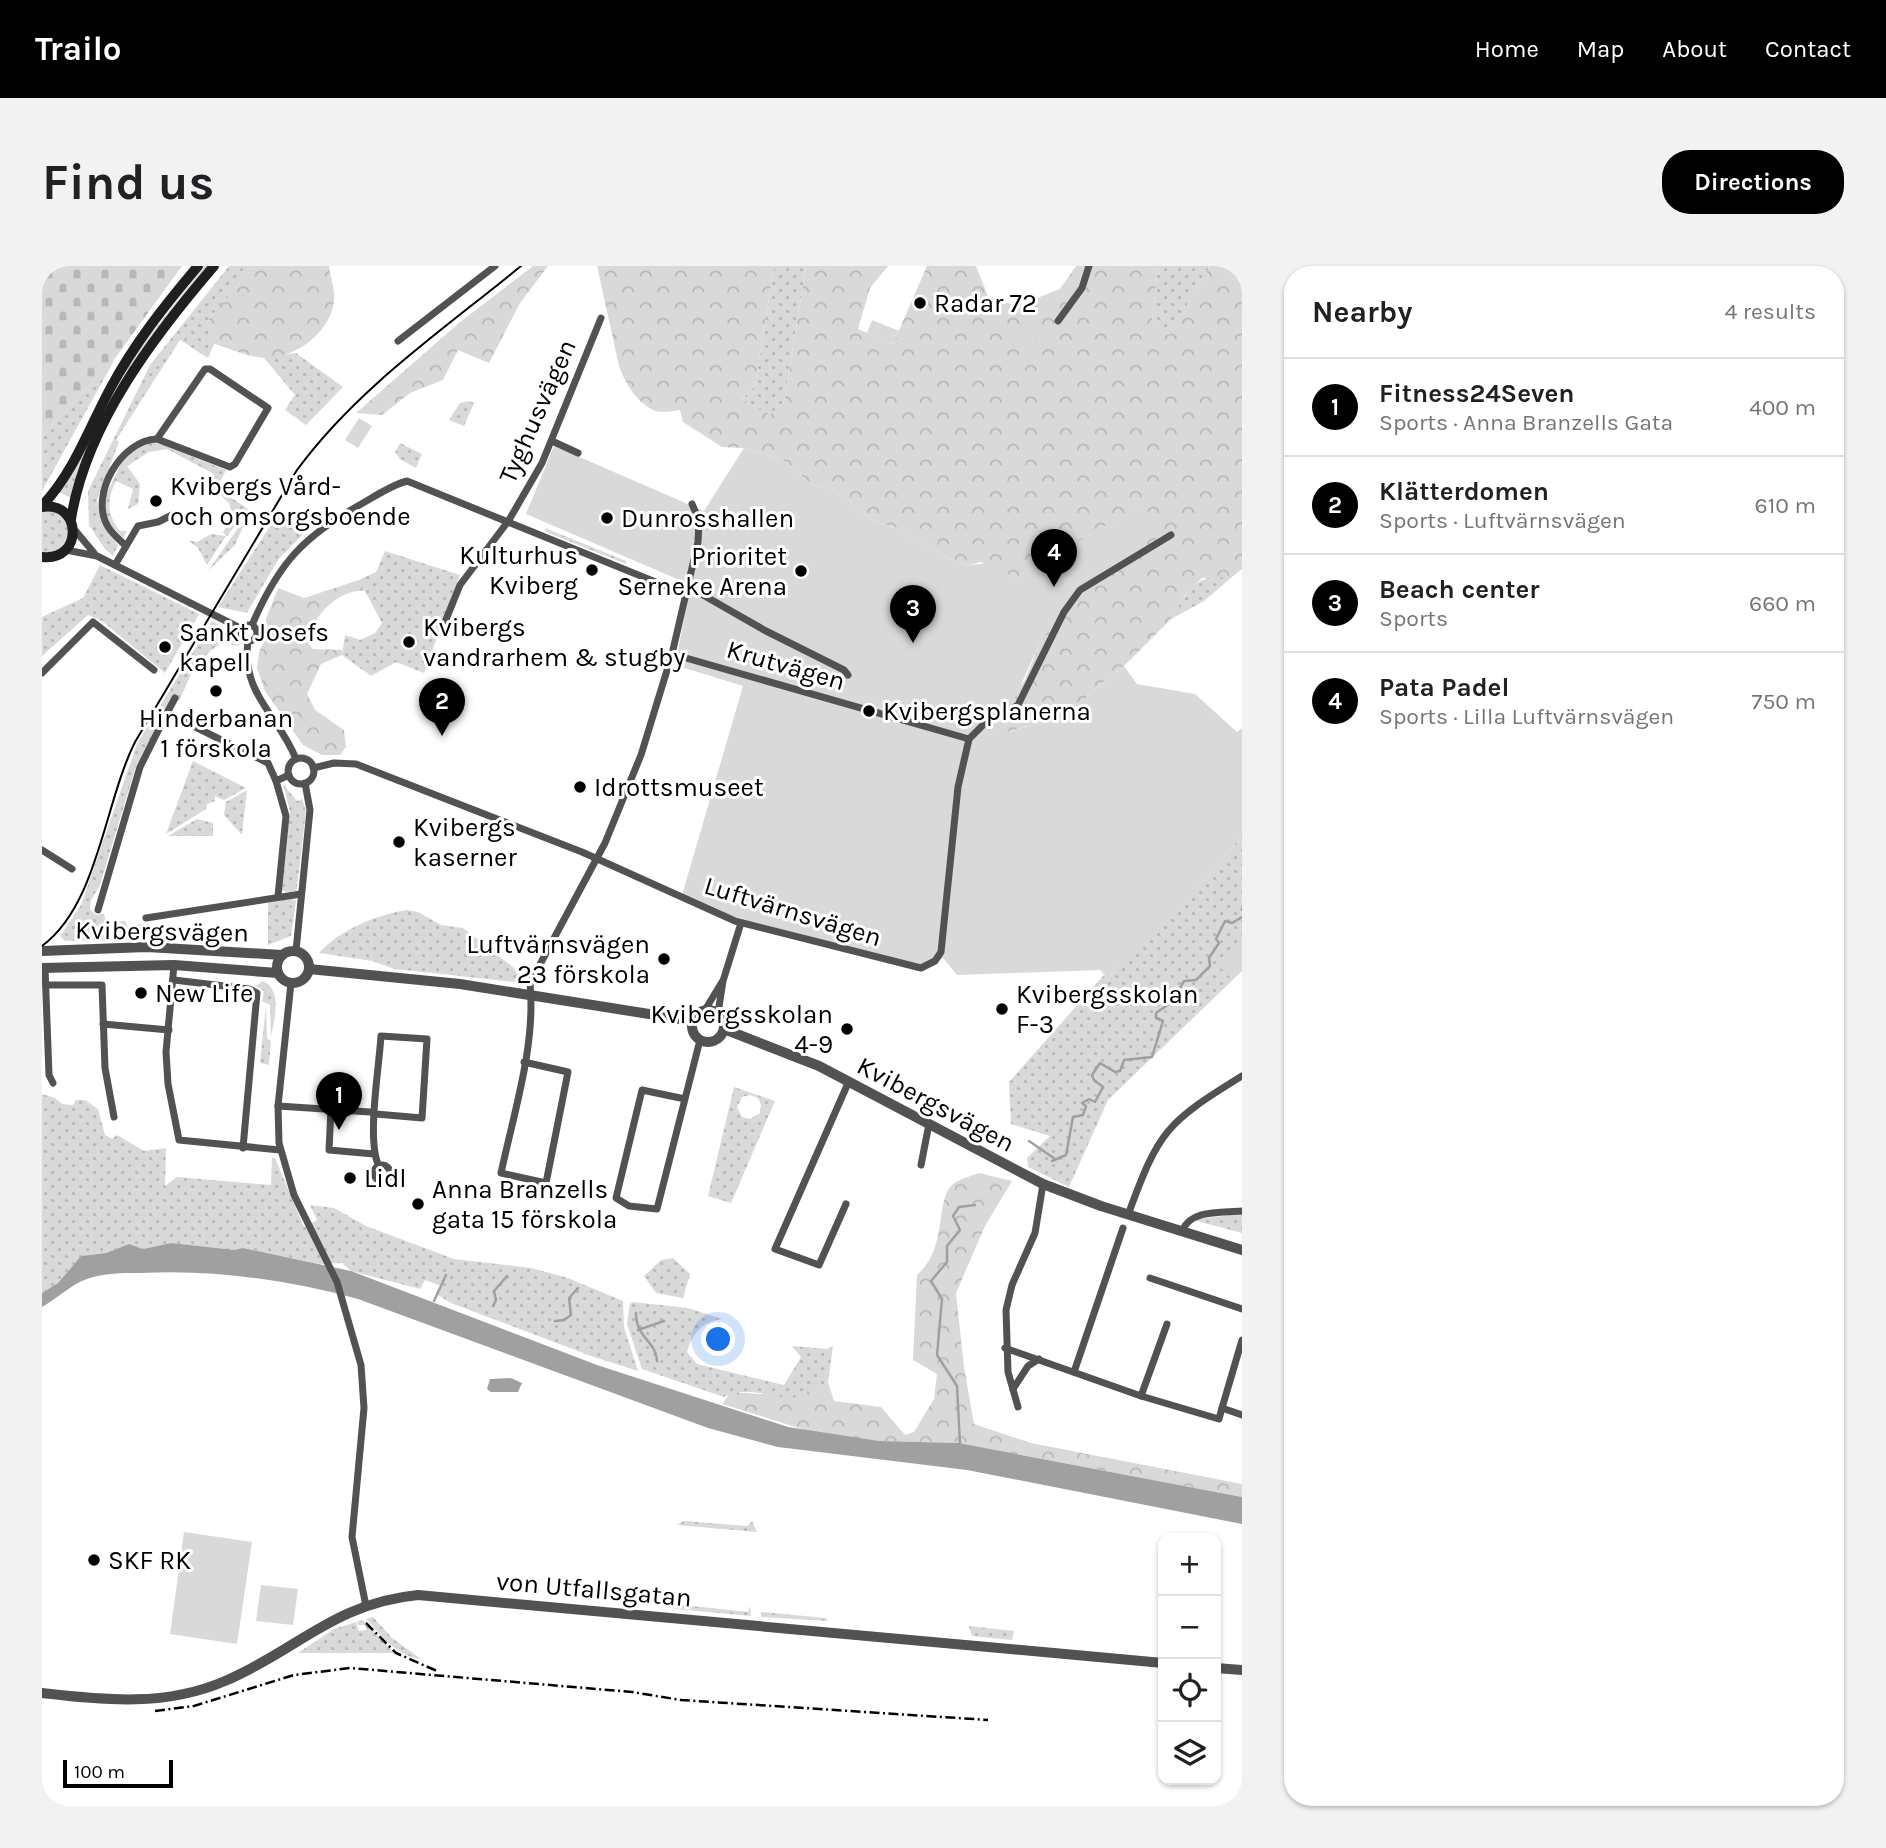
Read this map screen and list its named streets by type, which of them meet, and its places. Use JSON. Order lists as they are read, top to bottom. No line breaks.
{"streets":{"street":["Tyghusvägen","Krutvägen","Luftvärnsvägen","Kvibergsvägen","von Utfallsgatan"]},"crossings":[["Krutvägen","Luftvärnsvägen"]],"places":["Radar 72","Kvibergs Vård- och omsorgsboende","Dunrosshallen","Kulturhus Kviberg","Prioritet Serneke Arena","Kvibergs vandrarhem & stugby","Sankt Josefs kapell","Hinderbanan 1 förskola","Kvibergsplanerna","Idrottsmuseet","Kvibergs kaserner","Luftvärnsvägen 23 förskola","New Life","Kvibergsskolan F-3","Kvibergsskolan 4-9","Lidl","Anna Branzells gata 15 förskola","SKF RK"],"scale_bar":"100 m","page":{"header":"Trailo","nav":["Home","Map","About","Contact"],"buttons":"Directions","title":"Find us","heading":["Nearby","4 results"],"list":[{"mark":"1","name":"Fitness24Seven","note":"Sports · Anna Branzells Gata","value":"400 m"},{"mark":"2","name":"Klätterdomen","note":"Sports · Luftvärnsvägen","value":"610 m"},{"mark":"3","name":"Beach center","note":"Sports","value":"660 m"},{"mark":"4","name":"Pata Padel","note":"Sports · Lilla Luftvärnsvägen","value":"750 m"}],"pins":["4","3","2","1"],"map_buttons":["+","−"],"scale":"100 m"}}
